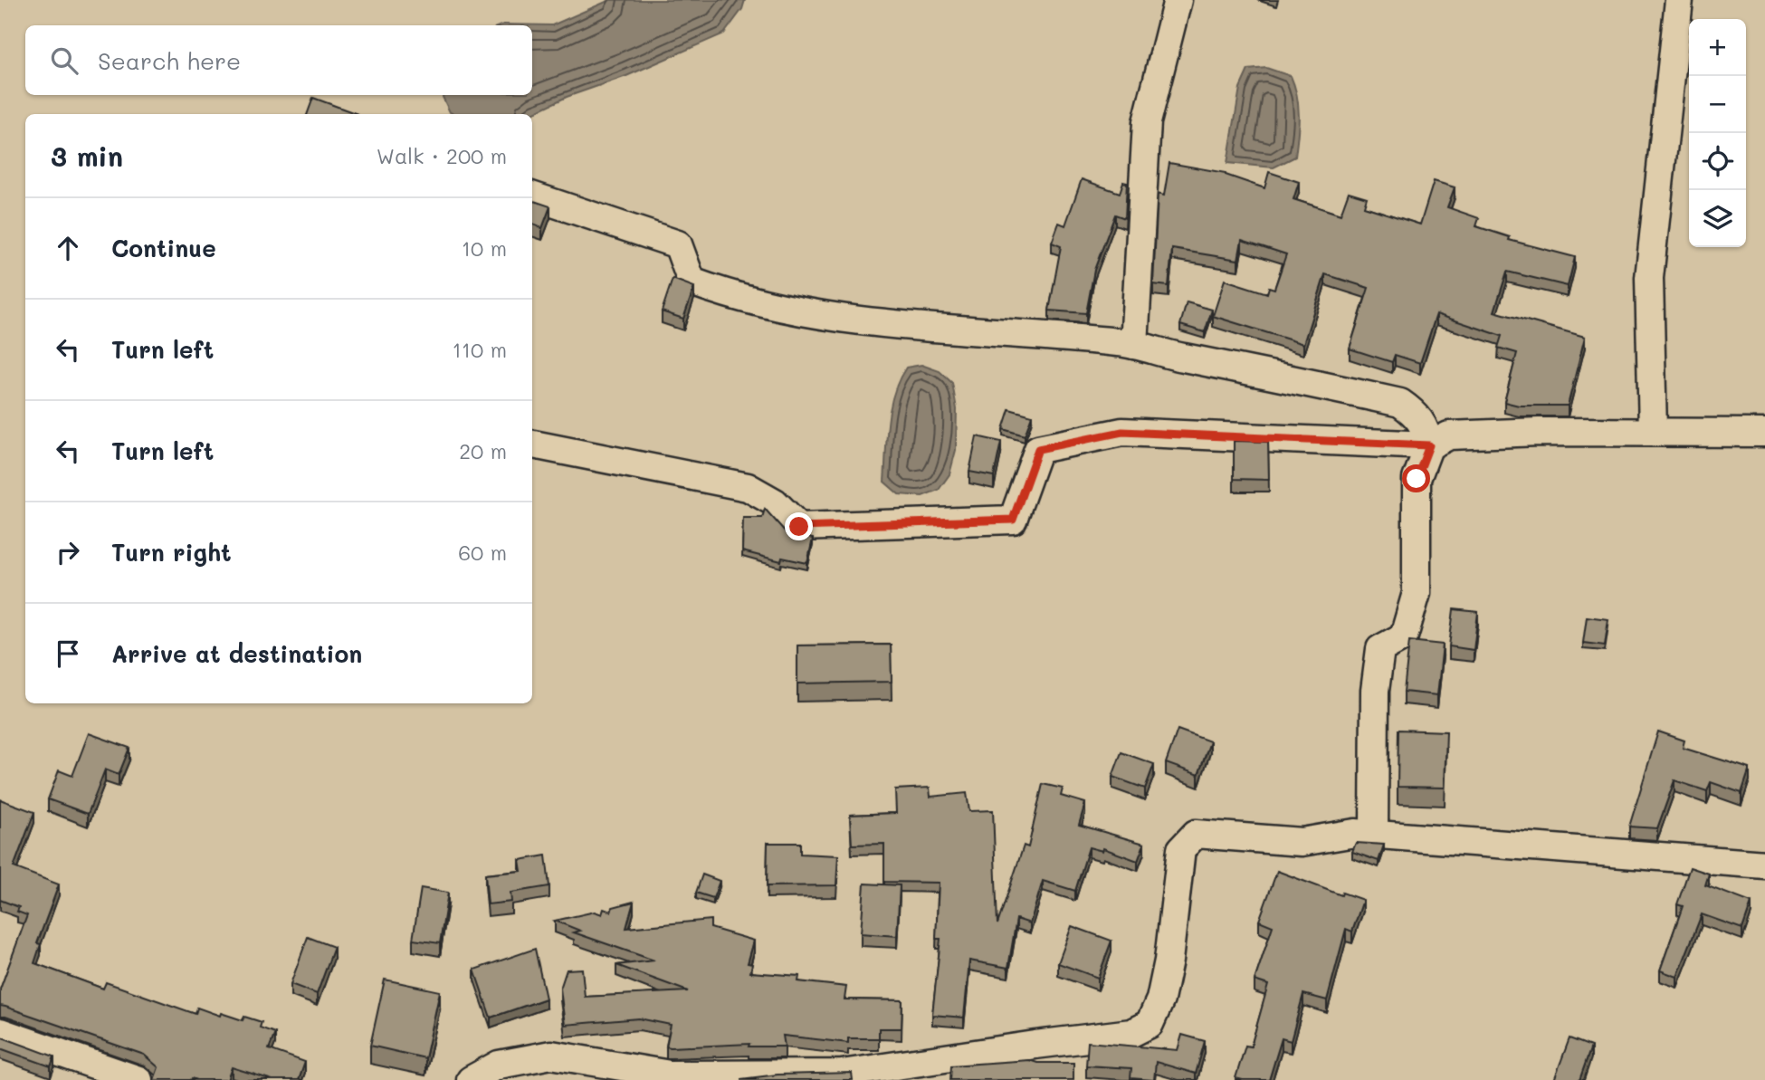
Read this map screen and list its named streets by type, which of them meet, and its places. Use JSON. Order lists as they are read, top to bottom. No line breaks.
{"page":{"map_buttons":["+","−"],"search":"Search here","heading":["3 min","Walk · 200 m"],"list":[["Continue","10 m"],["Turn left","110 m"],["Turn left","20 m"],["Turn right","60 m"],"Arrive at destination"]}}
